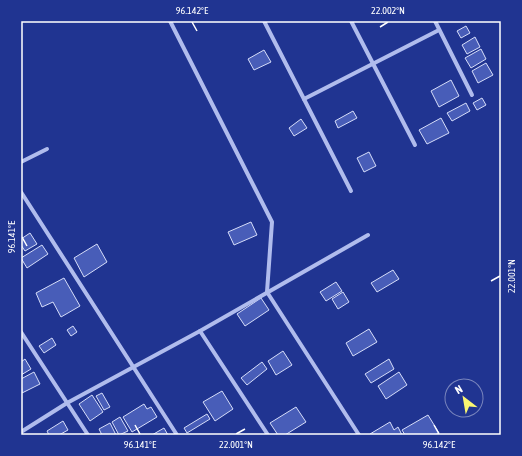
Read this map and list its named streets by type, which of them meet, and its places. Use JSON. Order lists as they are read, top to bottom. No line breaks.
{"north":"top left","coordinates":["96.142°E","22.002°N","96.141°E","22.001°N"]}
